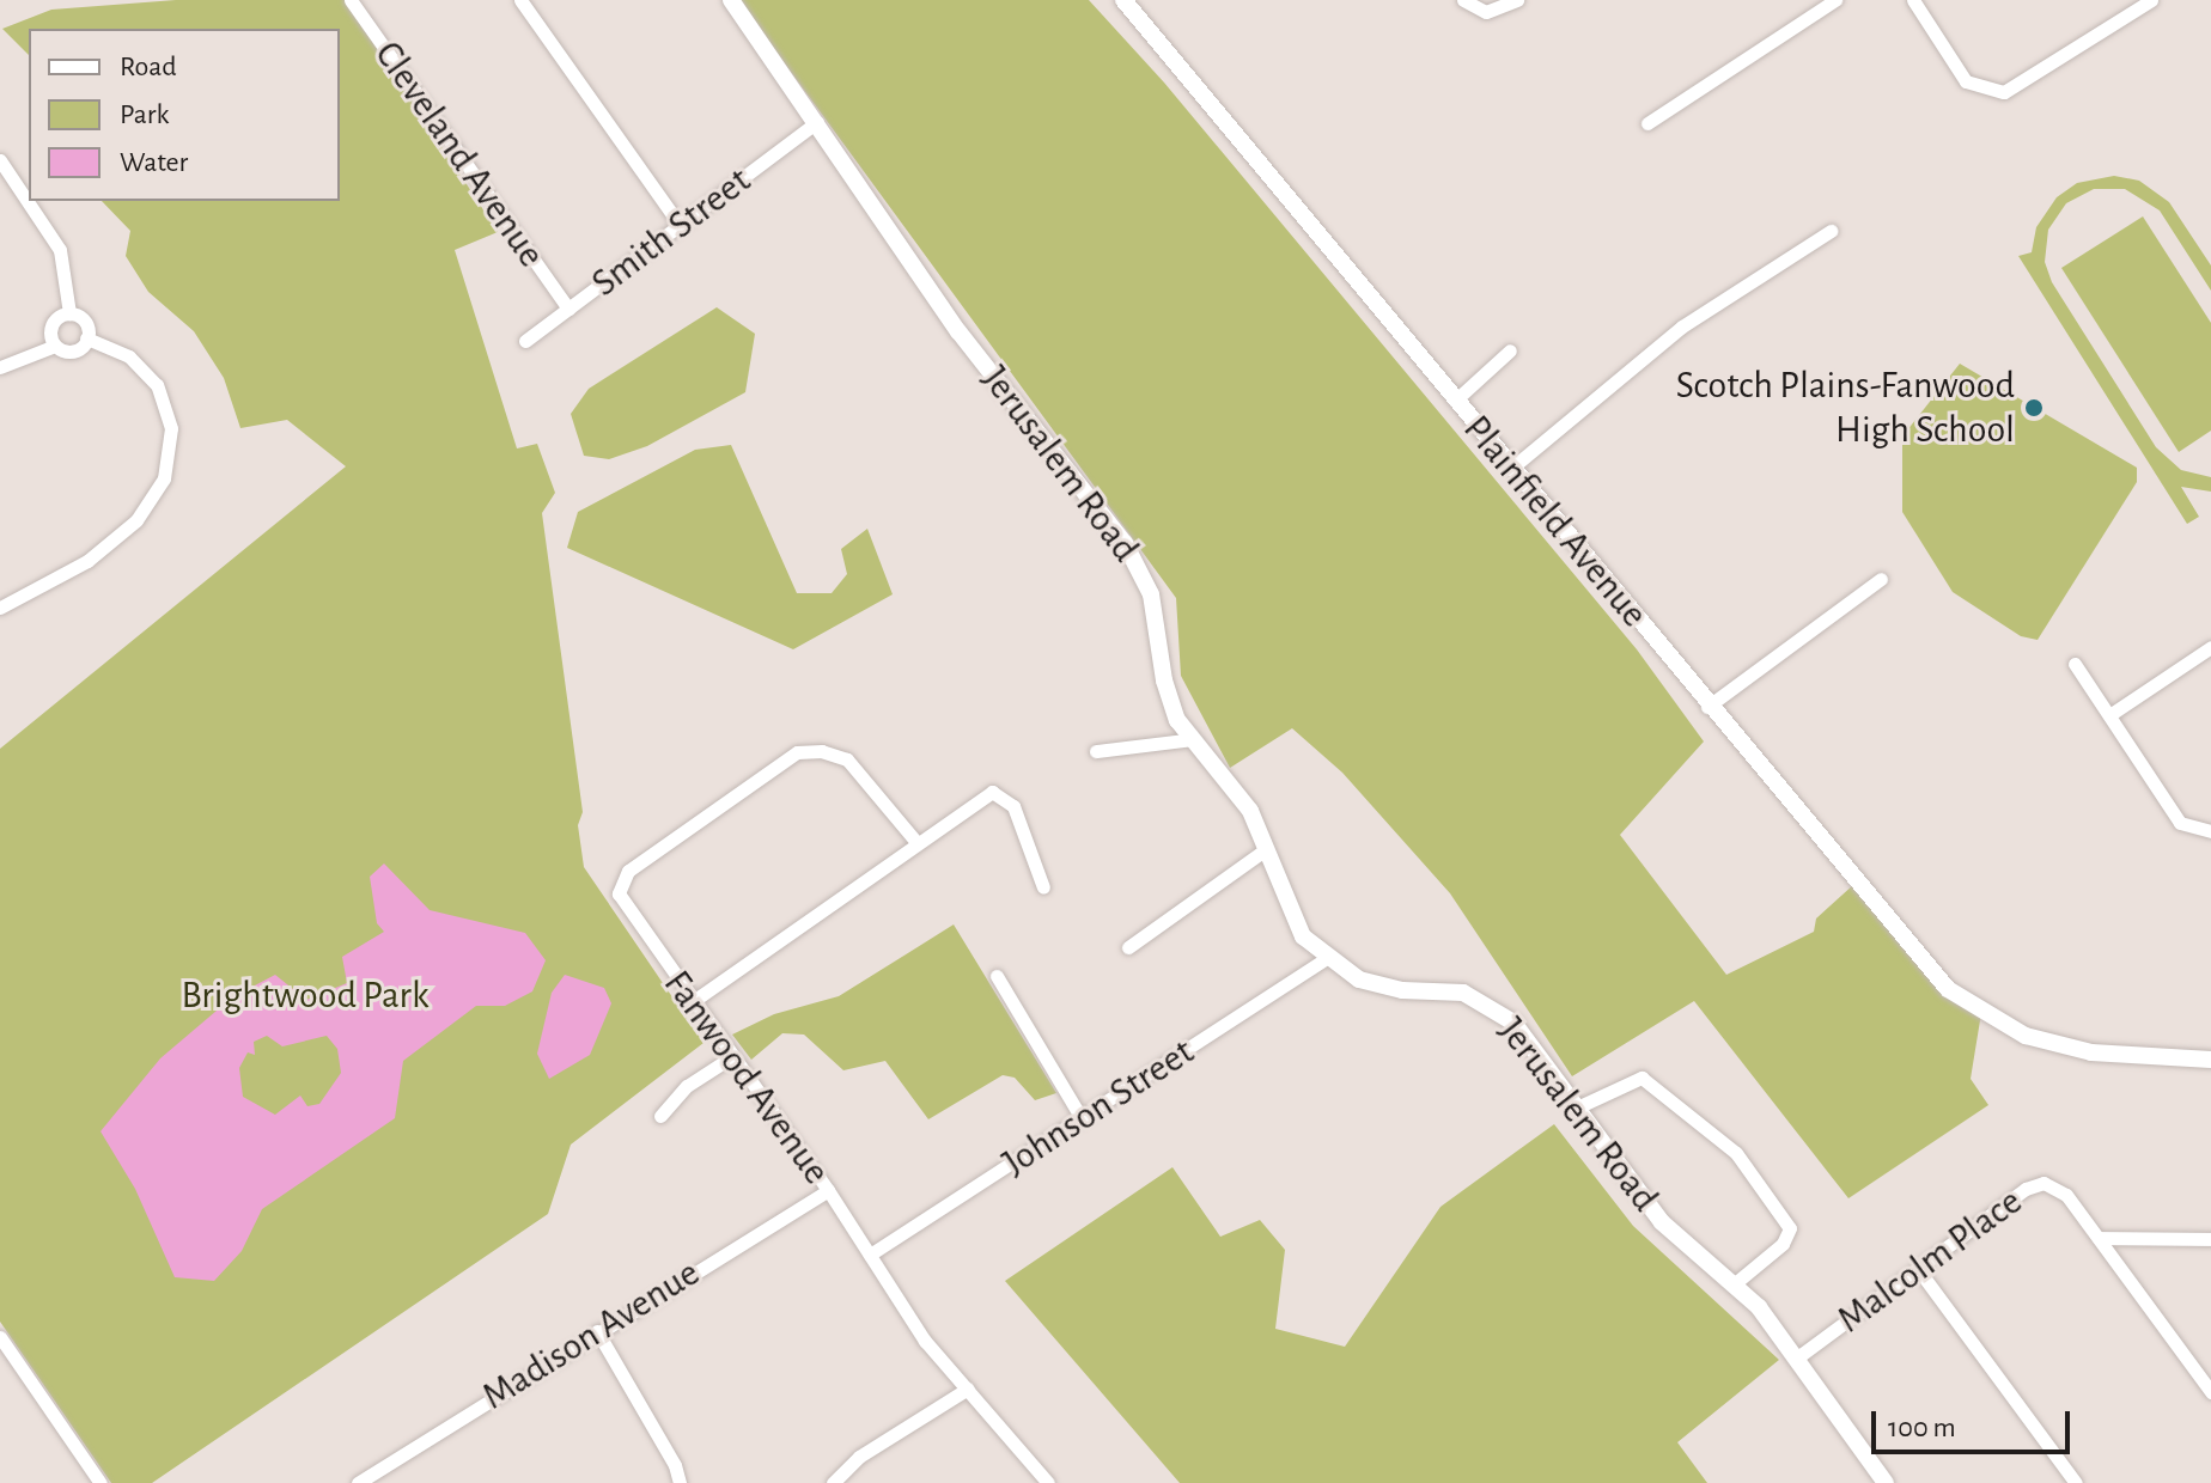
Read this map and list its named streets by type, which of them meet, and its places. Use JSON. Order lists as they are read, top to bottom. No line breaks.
{"streets":{"street":["Cleveland Avenue","Smith Street","Jerusalem Road","Plainfield Avenue","Fanwood Avenue","Johnson Street","Malcolm Place","Madison Avenue"]},"crossings":[["Cleveland Avenue","Smith Street"],["Smith Street","Jerusalem Road"],["Jerusalem Road","Johnson Street"],["Jerusalem Road","Malcolm Place"],["Fanwood Avenue","Johnson Street"],["Fanwood Avenue","Madison Avenue"]],"parks":["Brightwood Park"],"places":["Scotch Plains-Fanwood High School"],"legend":["Road","Park","Water"],"scale_bar":"100 m"}
